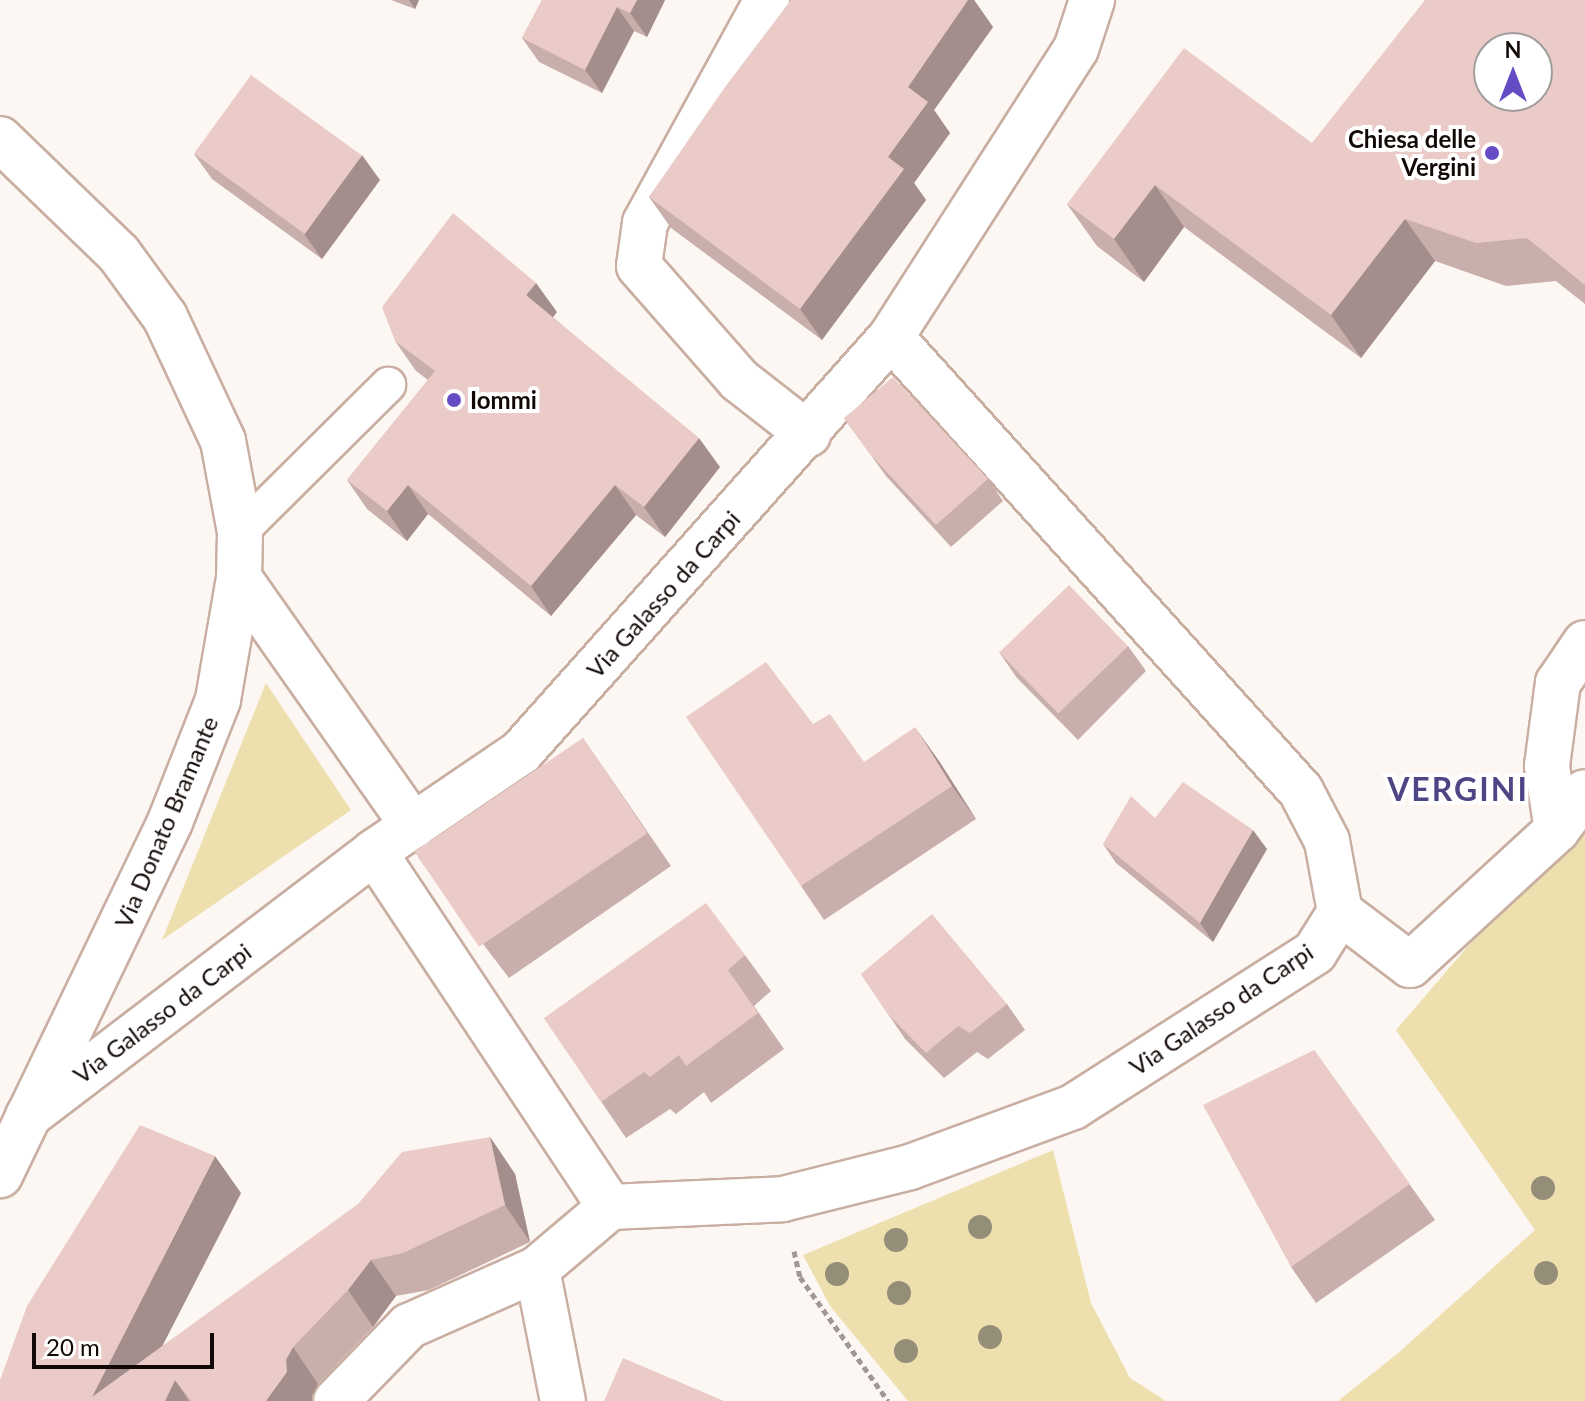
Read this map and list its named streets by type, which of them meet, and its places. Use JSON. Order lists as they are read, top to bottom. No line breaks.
{"streets":{"street":["Via Galasso da Carpi","Via Donato Bramante"]},"crossings":[["Via Galasso da Carpi","Via Donato Bramante"]],"districts":["VERGINI"],"places":["Chiesa delle Vergini","Iommi"],"scale_bar":"20 m","north":"top"}
